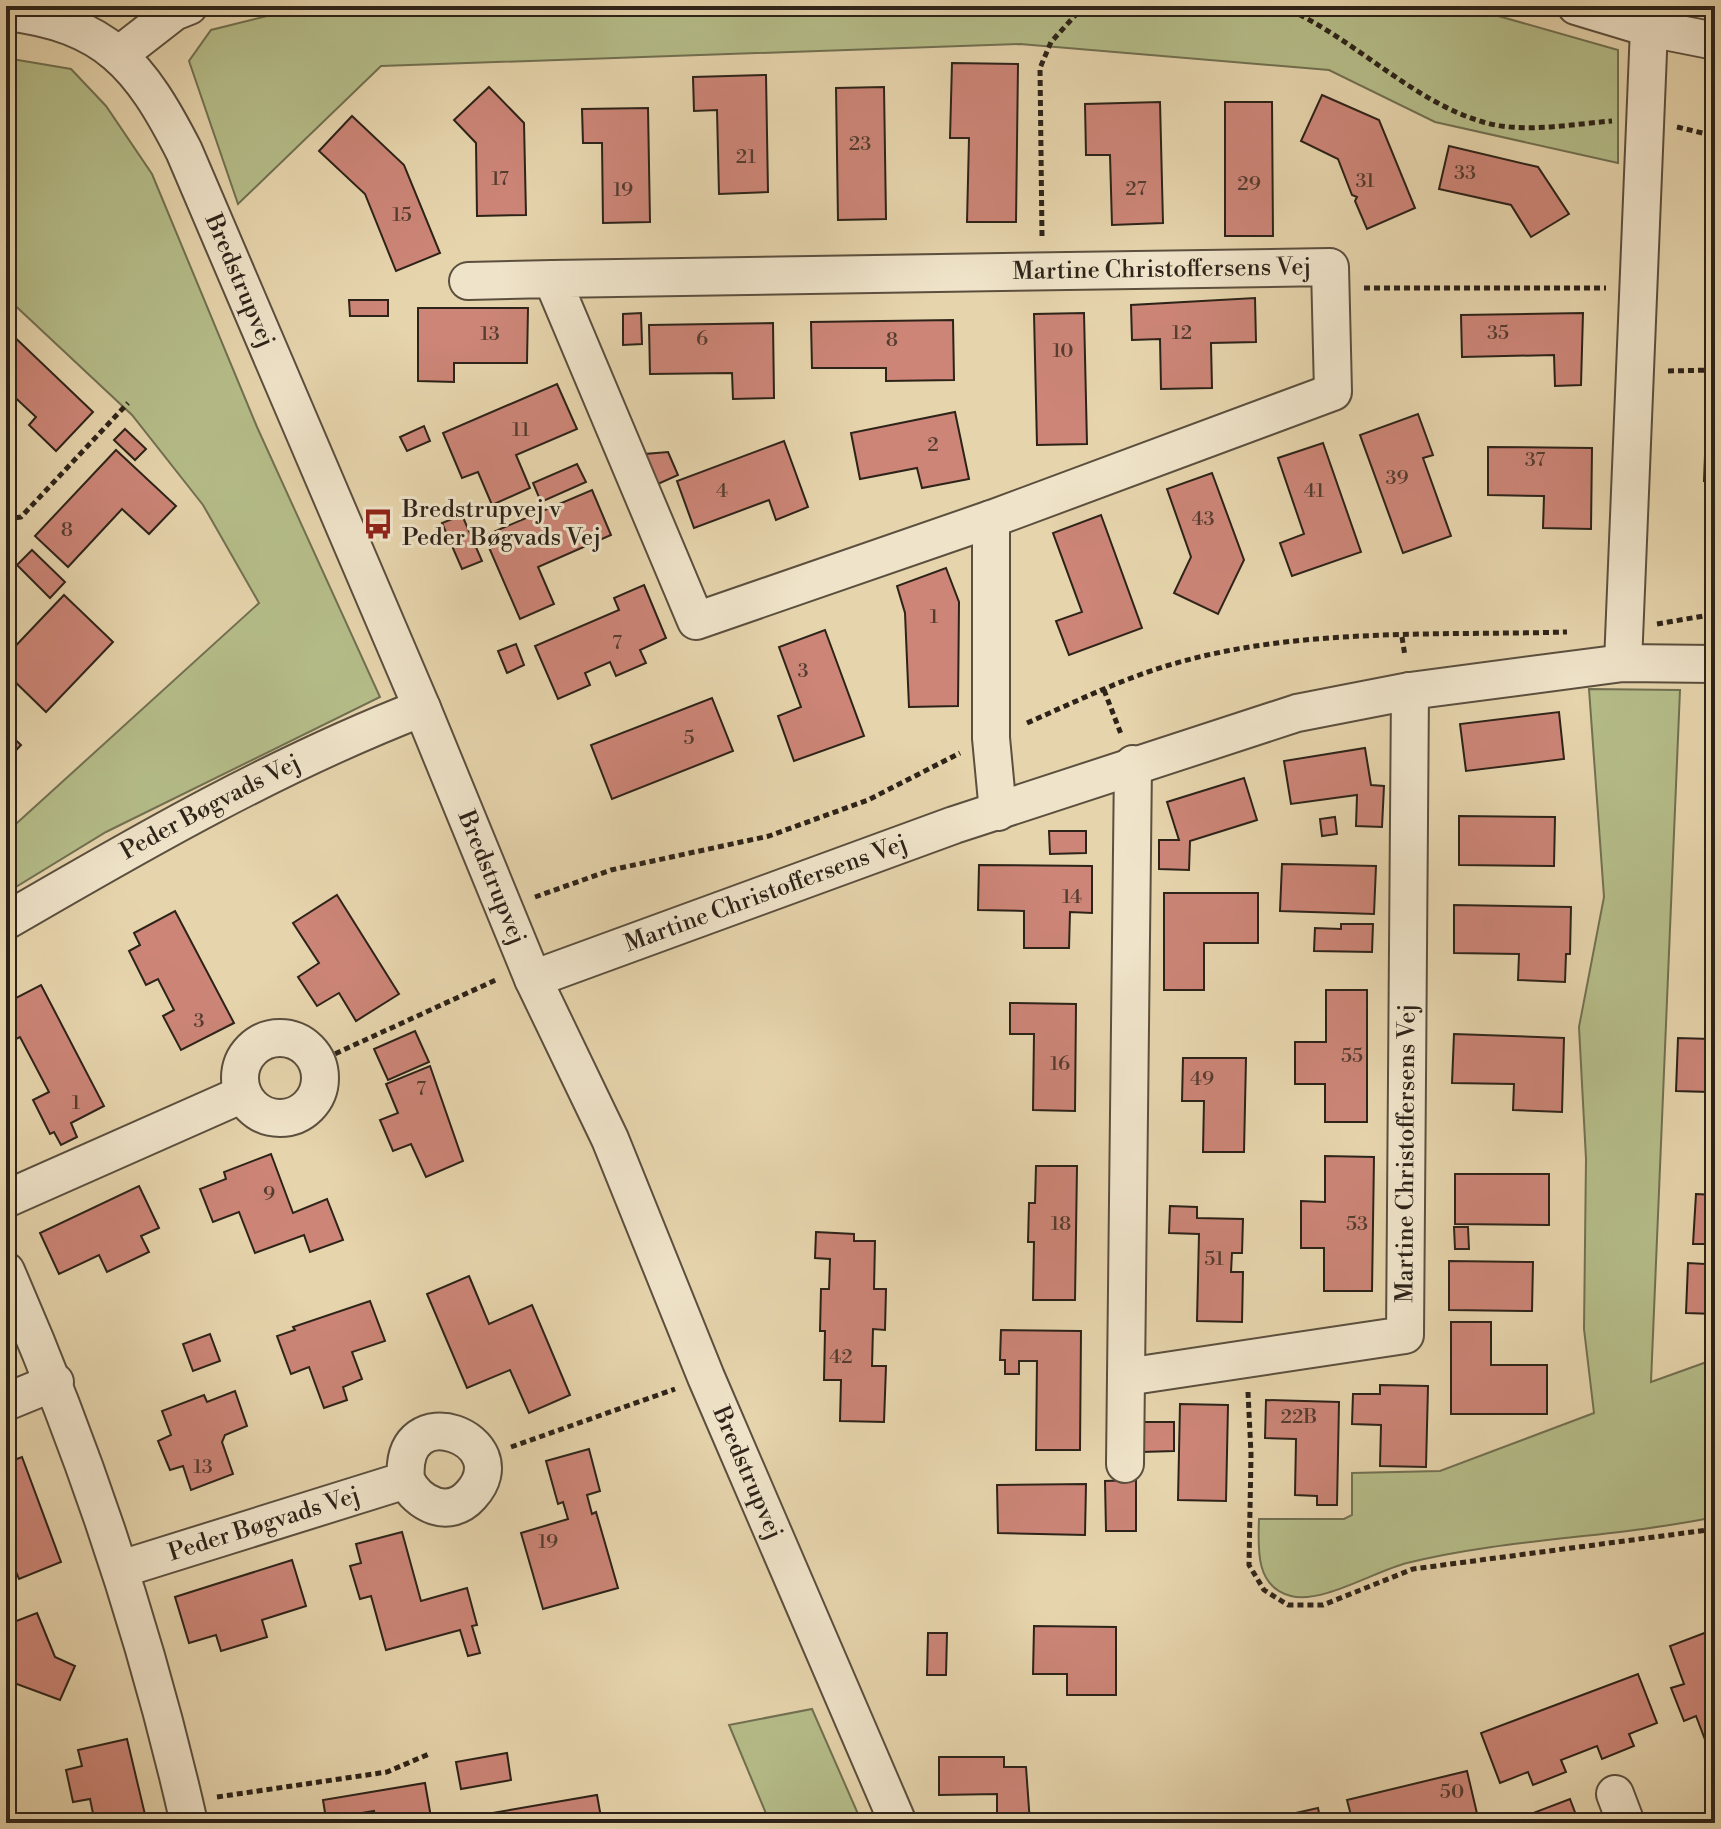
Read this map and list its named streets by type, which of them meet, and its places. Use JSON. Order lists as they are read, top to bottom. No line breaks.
{"streets":{"street":["Martine Christoffersens Vej","Bredstrupvej","Peder Bøgvads Vej"]},"crossings":[["Martine Christoffersens Vej","Bredstrupvej"],["Bredstrupvej","Peder Bøgvads Vej"]],"places":{"bus stop":["Bredstrupvej v Peder Bøgvads Vej"]},"house_numbers":["23","21","33","17","31","29","27","19","15","12","35","13","6","8","10","11","2","37","39","4","41","43","8","1","7","3","5","14","3","55","16","49","7","1","9","18","53","51","42","22B","13","19","50"]}
